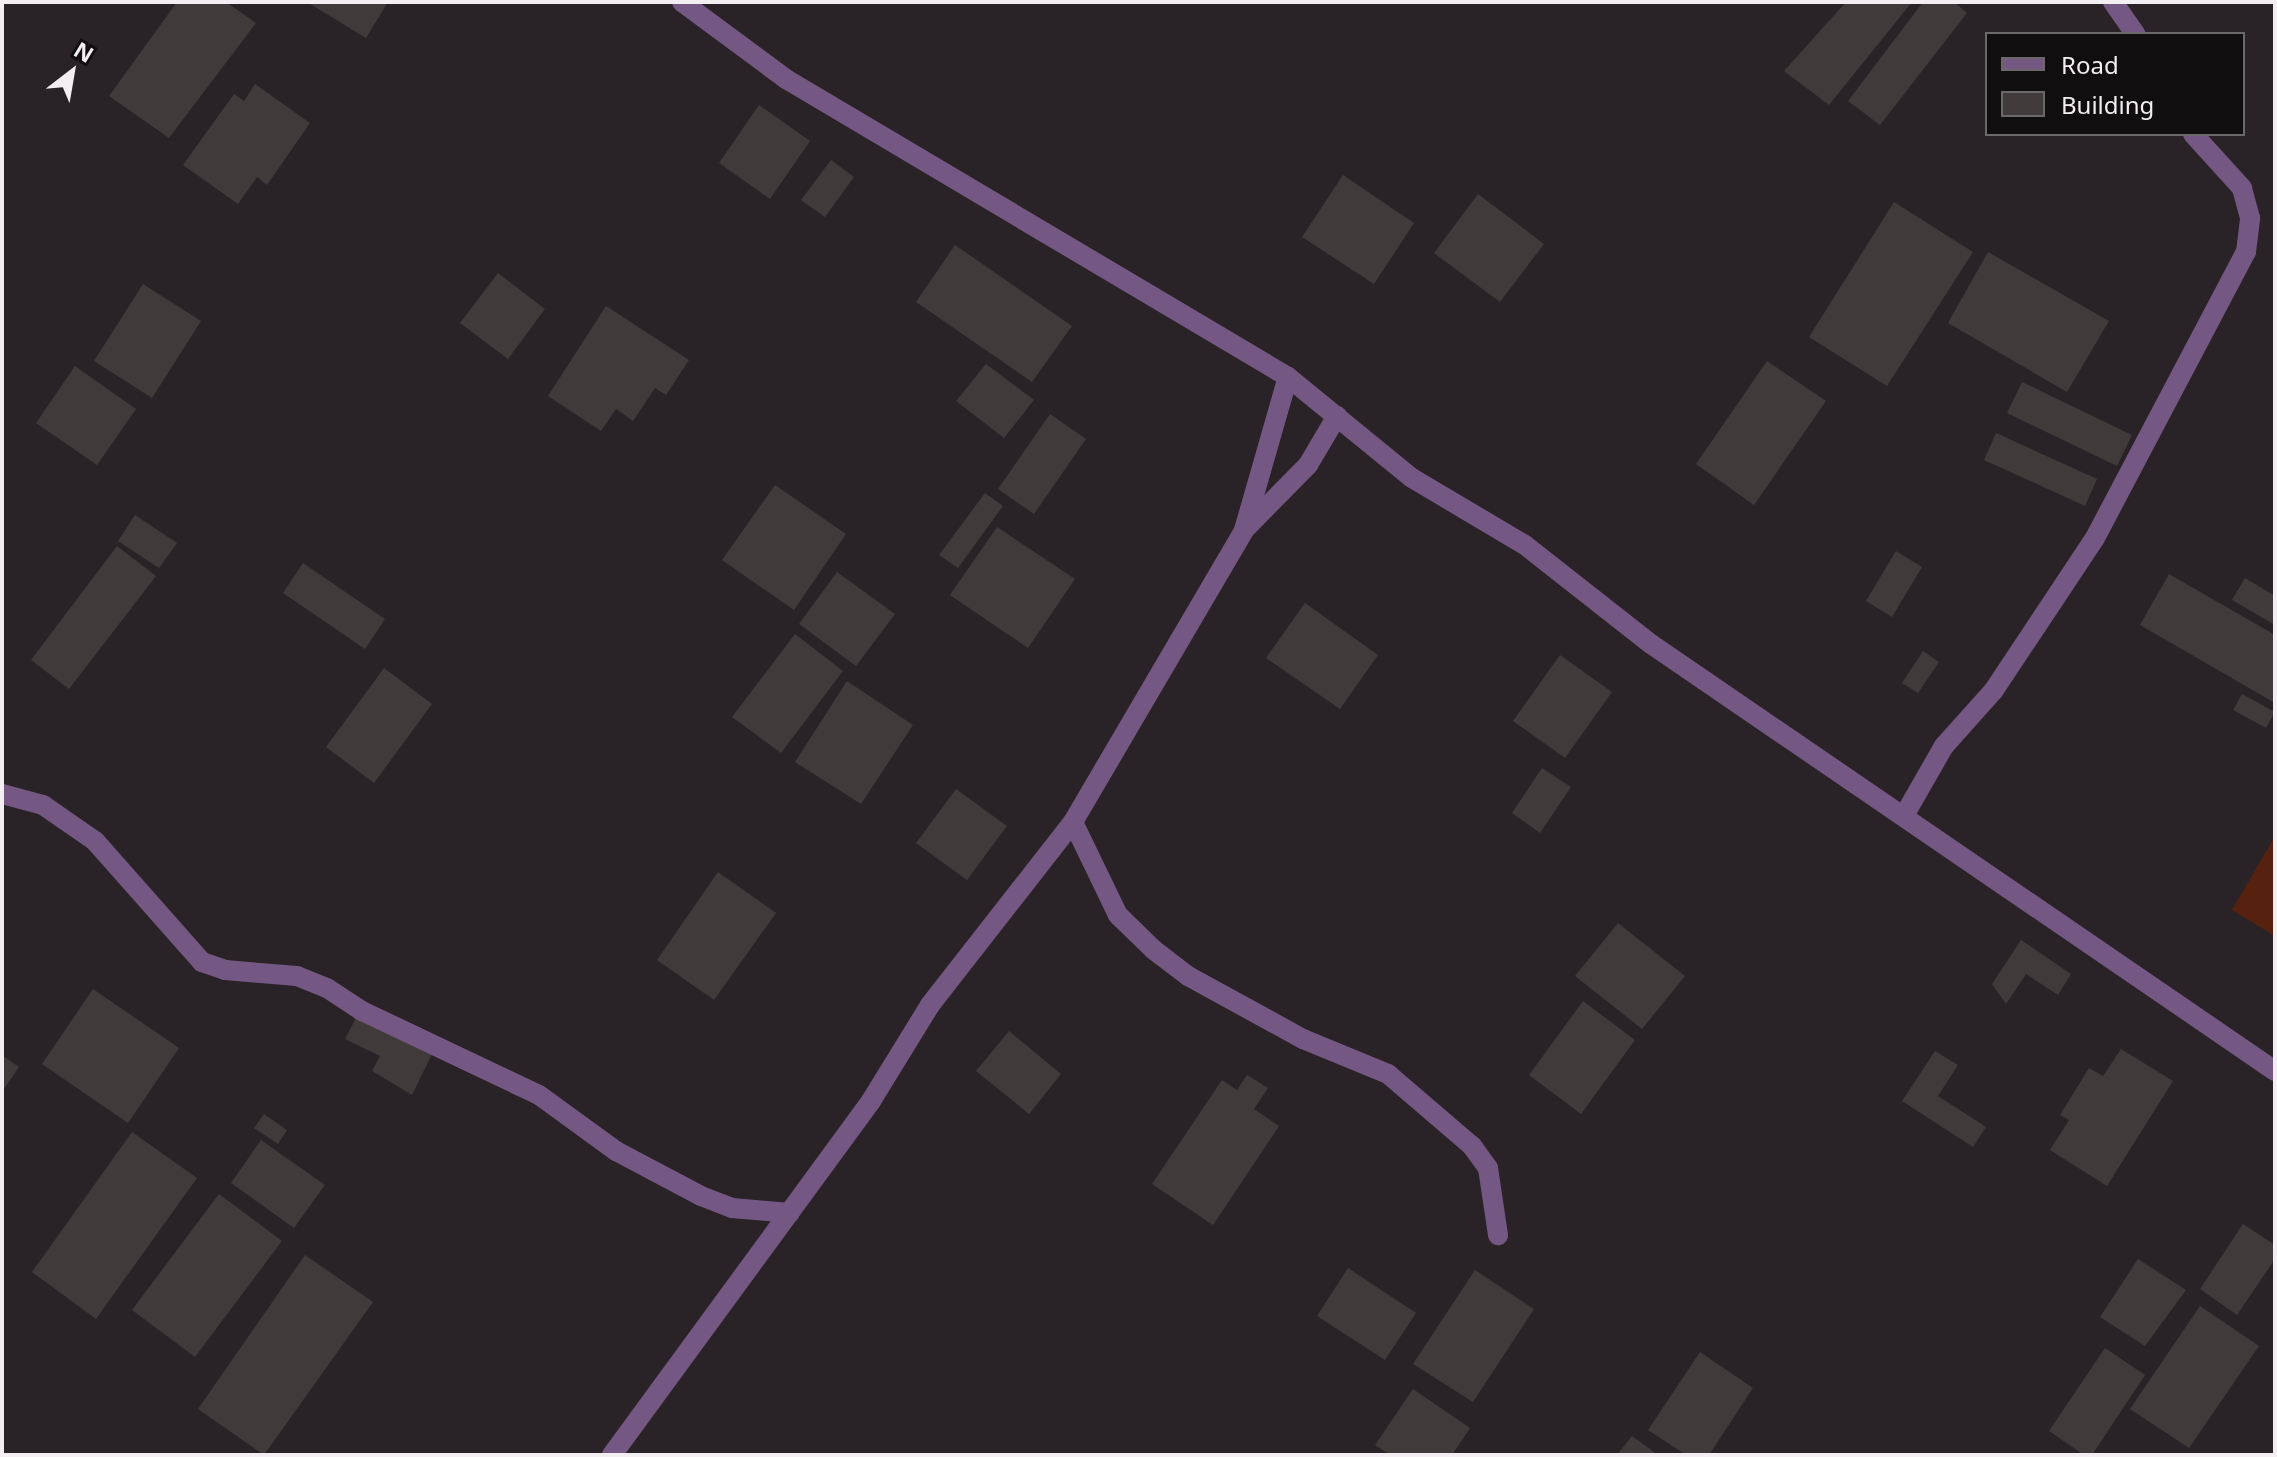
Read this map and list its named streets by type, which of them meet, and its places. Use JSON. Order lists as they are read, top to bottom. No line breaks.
{"legend":["Road","Building"],"north":"top right"}
